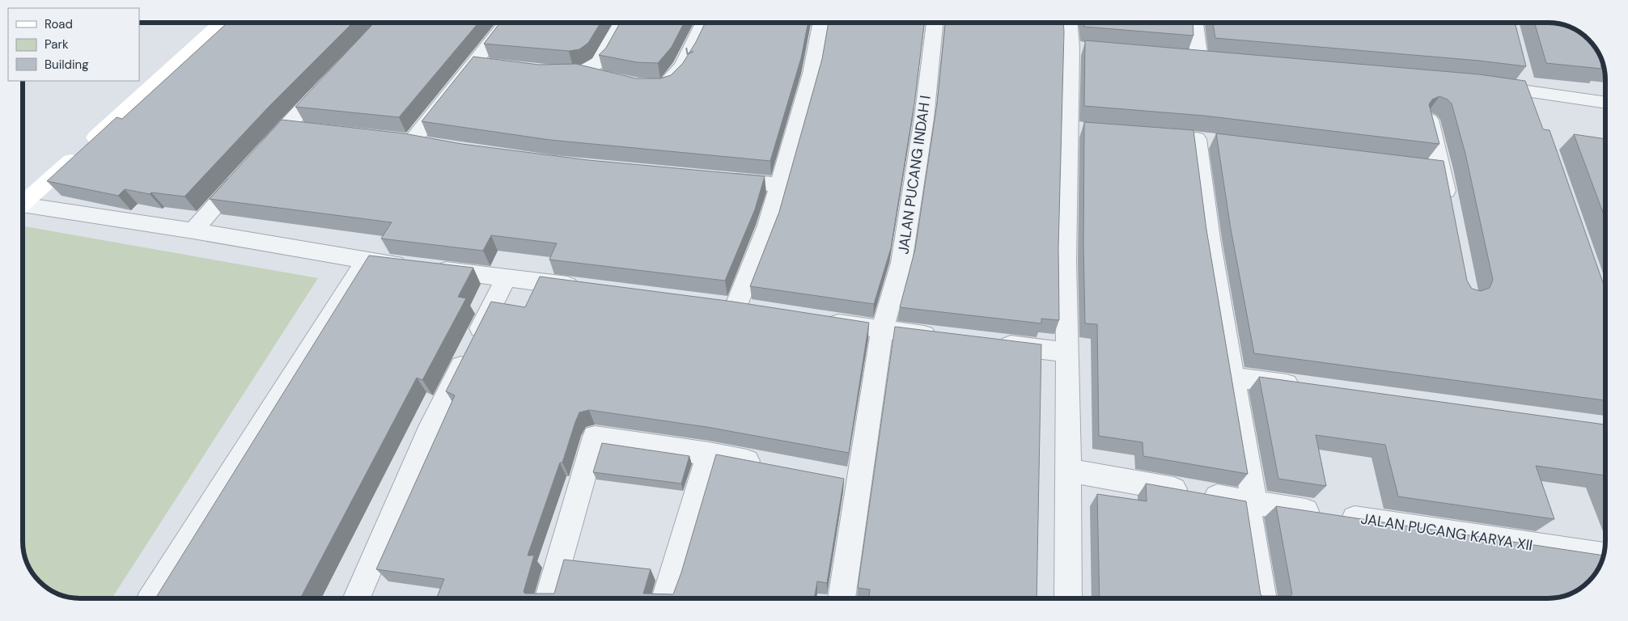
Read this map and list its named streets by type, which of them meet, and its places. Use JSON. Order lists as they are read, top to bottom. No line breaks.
{"streets":{"street":["JALAN PUCANG INDAH I","JALAN PUCANG KARYA XII"]},"legend":["Road","Park","Building"]}
